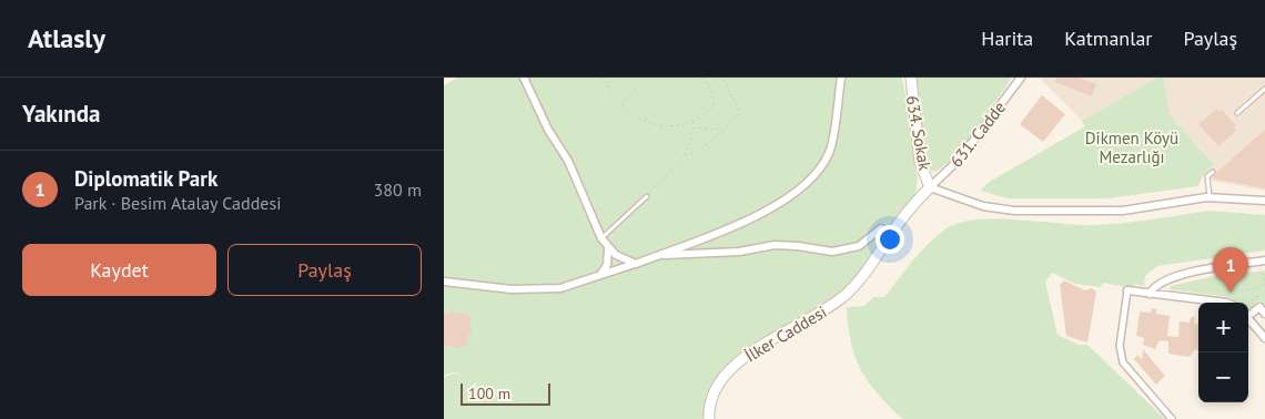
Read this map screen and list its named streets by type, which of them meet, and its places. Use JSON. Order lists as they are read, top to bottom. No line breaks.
{"streets":{"main road":["634. Sokak","İlker Caddesi"],"street":["631. Cadde"]},"crossings":[["634. Sokak","631. Cadde"],["634. Sokak","İlker Caddesi"],["631. Cadde","İlker Caddesi"]],"parks":["Dikmen Köyü Mezarlığı"],"scale_bar":"100 m","page":{"header":"Atlasly","nav":["Harita","Katmanlar","Paylaş"],"heading":"Yakında","list":[{"mark":"1","name":"Diplomatik Park","note":"Park · Besim Atalay Caddesi","value":"380 m"}],"buttons":["Kaydet","Paylaş"],"pins":"1","map_buttons":["+","−"],"scale":"100 m"}}
